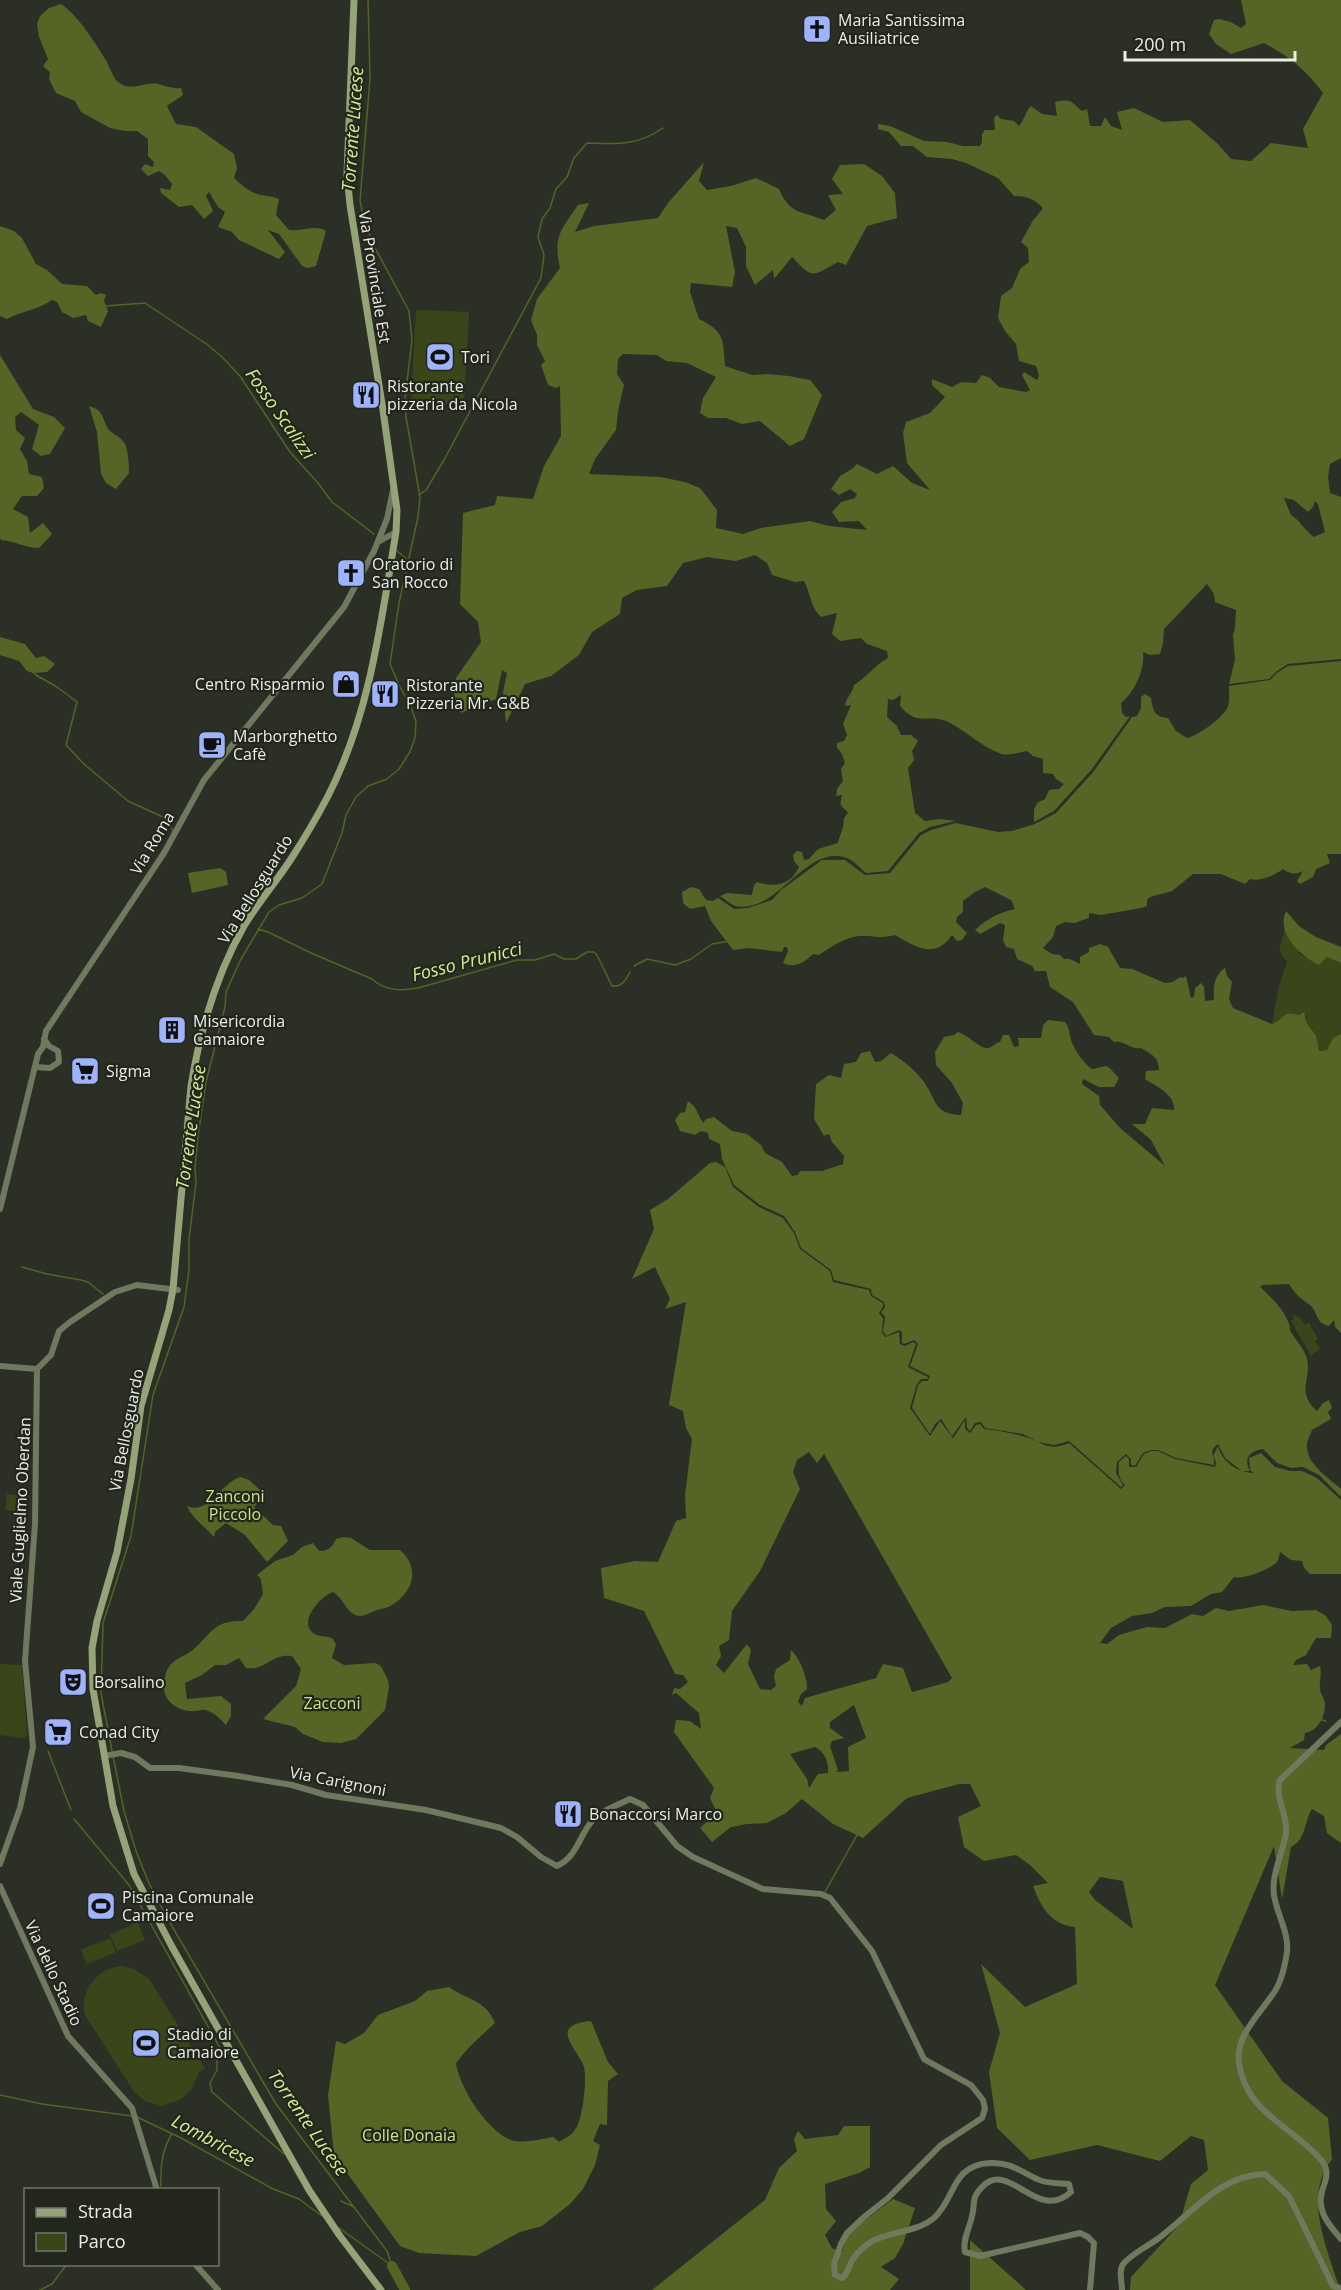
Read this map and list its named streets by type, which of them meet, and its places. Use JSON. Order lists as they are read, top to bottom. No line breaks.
{"streets":{"main road":["Via Provinciale Est","Via Bellosguardo"],"street":["Via Roma","Viale Guglielmo Oberdan","Via Carignoni","Via dello Stadio"]},"crossings":[["Via Provinciale Est","Via Bellosguardo"],["Via Bellosguardo","Via Carignoni"]],"water":["Torrente Lucese","Fosso Scalizzi","Fosso Prunicci","Lombricese"],"parks":["Zanconi Piccolo","Zacconi","Colle Donaia"],"places":{"church":["Maria Santissima Ausiliatrice","Oratorio di San Rocco"],"sports":["Tori","Piscina Comunale Camaiore","Stadio di Camaiore"],"restaurant":["Ristorante pizzeria da Nicola","Ristorante Pizzeria Mr. G&B","Bonaccorsi Marco"],"shop":["Centro Risparmio"],"cafe":["Marborghetto Cafè"],"building":["Misericordia Camaiore"],"supermarket":["Sigma","Conad City"],"theatre":["Borsalino"]},"legend":["Strada","Parco"],"scale_bar":"200 m"}
